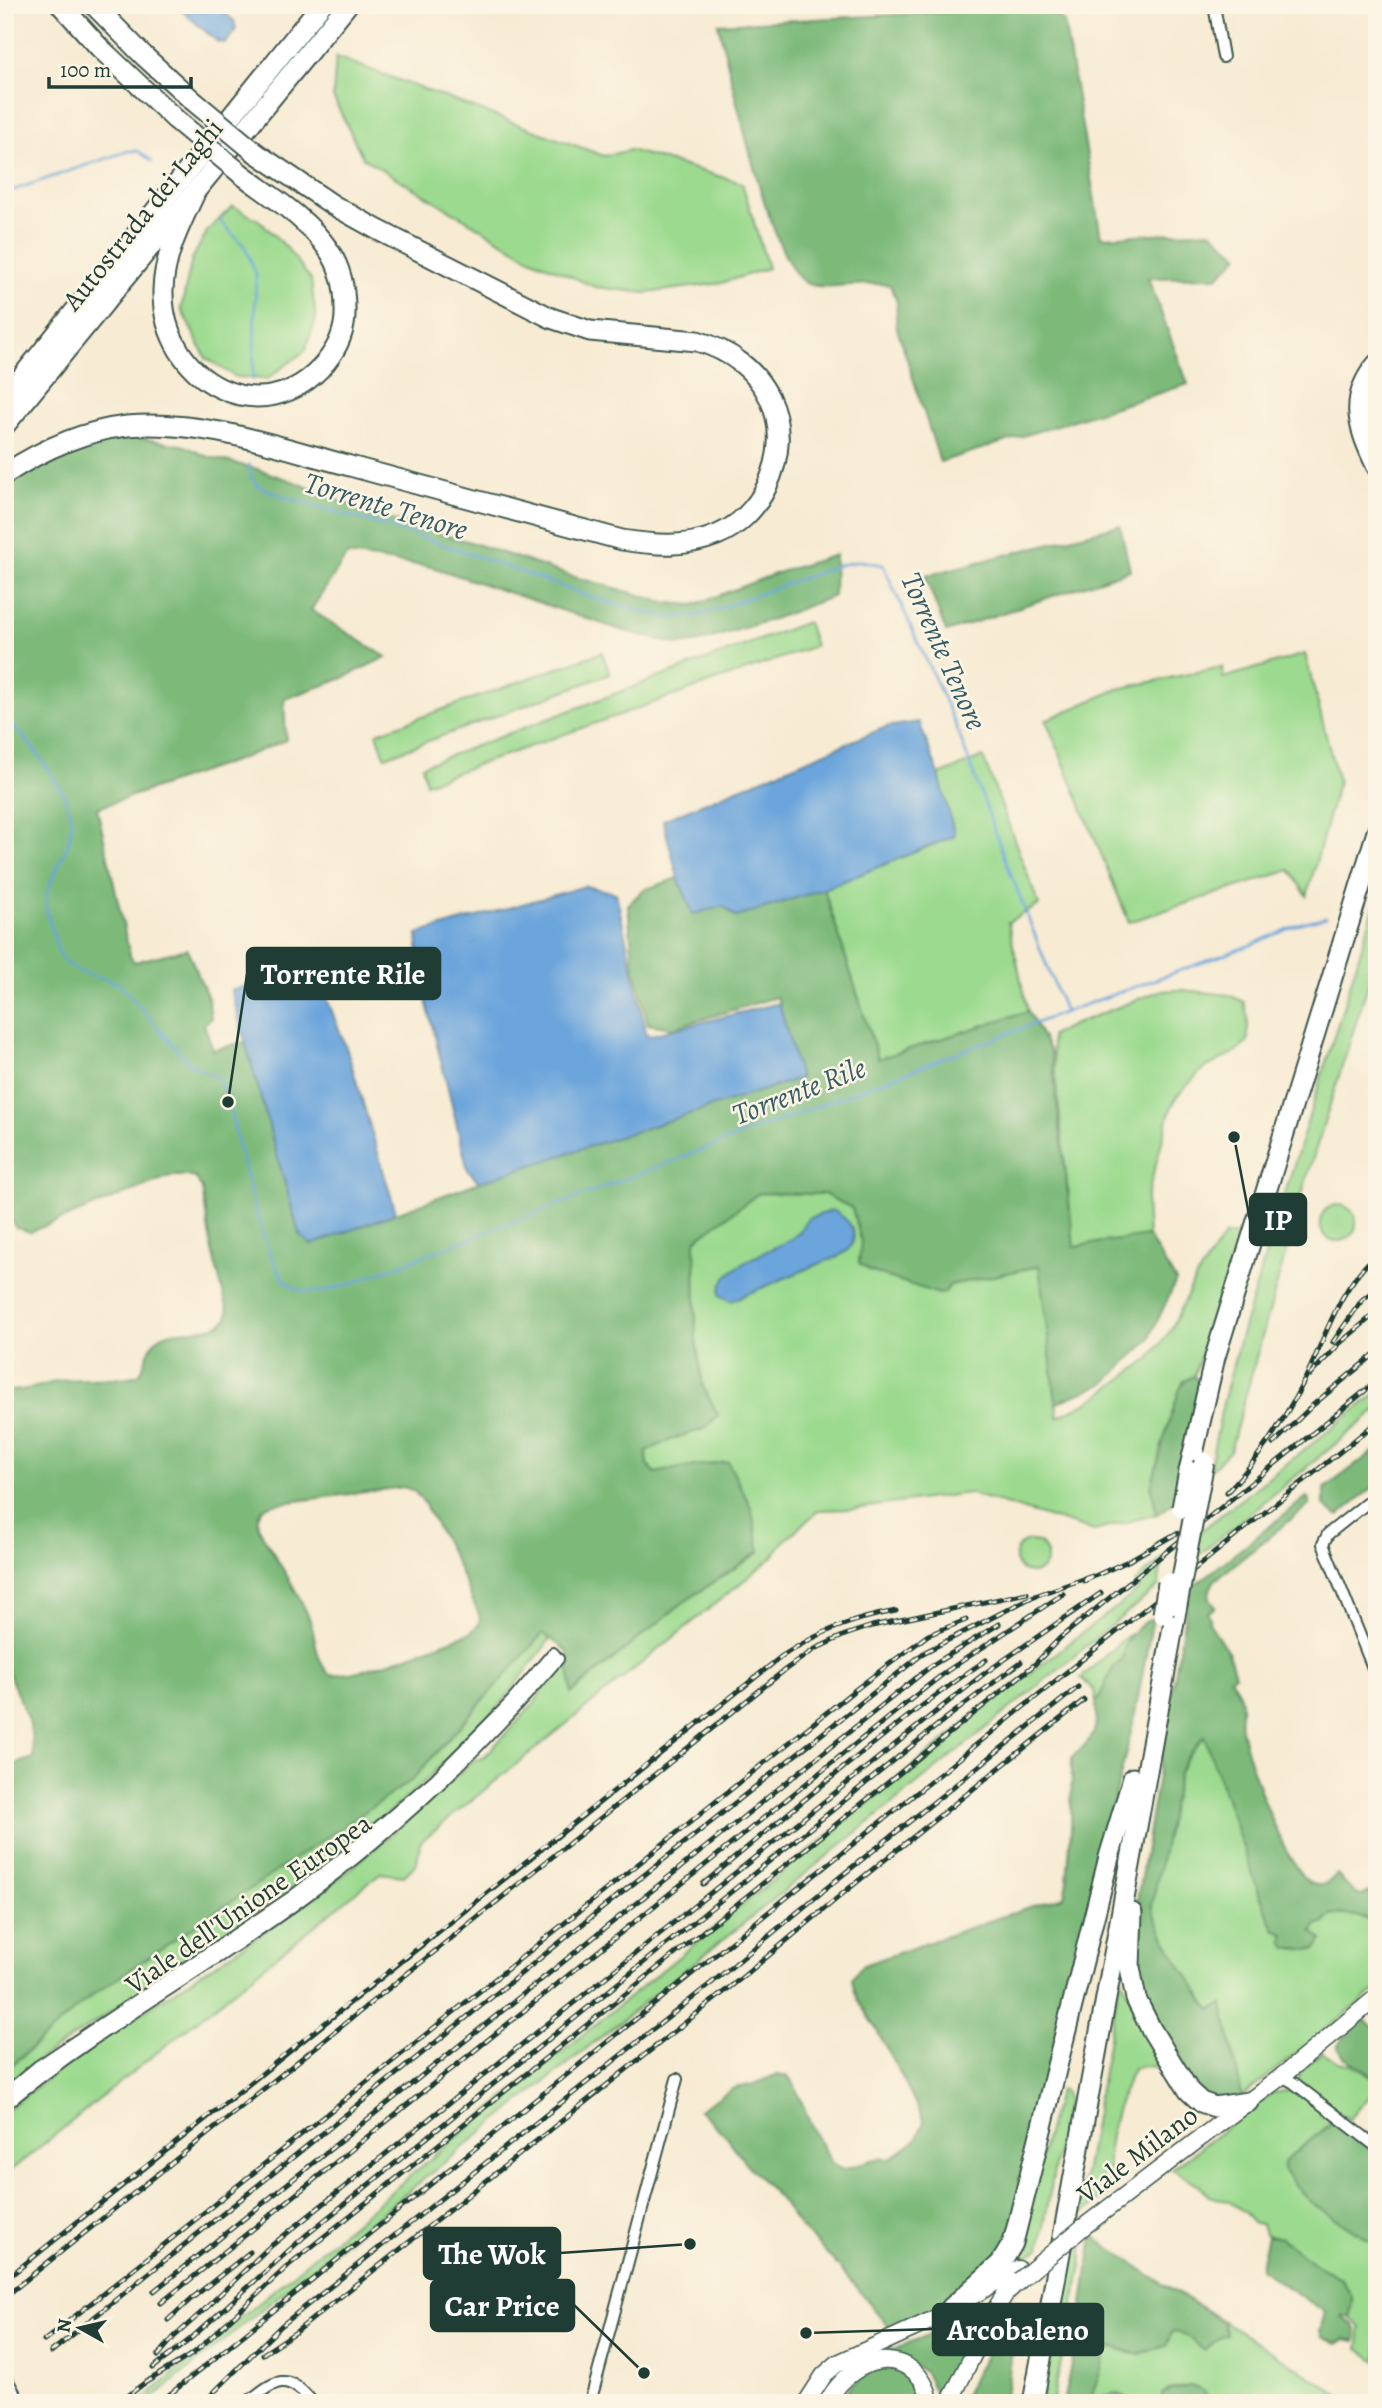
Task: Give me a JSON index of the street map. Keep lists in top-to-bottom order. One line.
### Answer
{"streets":{"highway":["Autostrada dei Laghi"],"main road":["Viale Milano"],"street":["Viale dell'Unione Europea"]},"water":["Torrente Tenore","Torrente Rile"],"places":["Torrente Rile","IP","The Wok","Arcobaleno","Car Price"],"scale_bar":"100 m","north":"left"}
